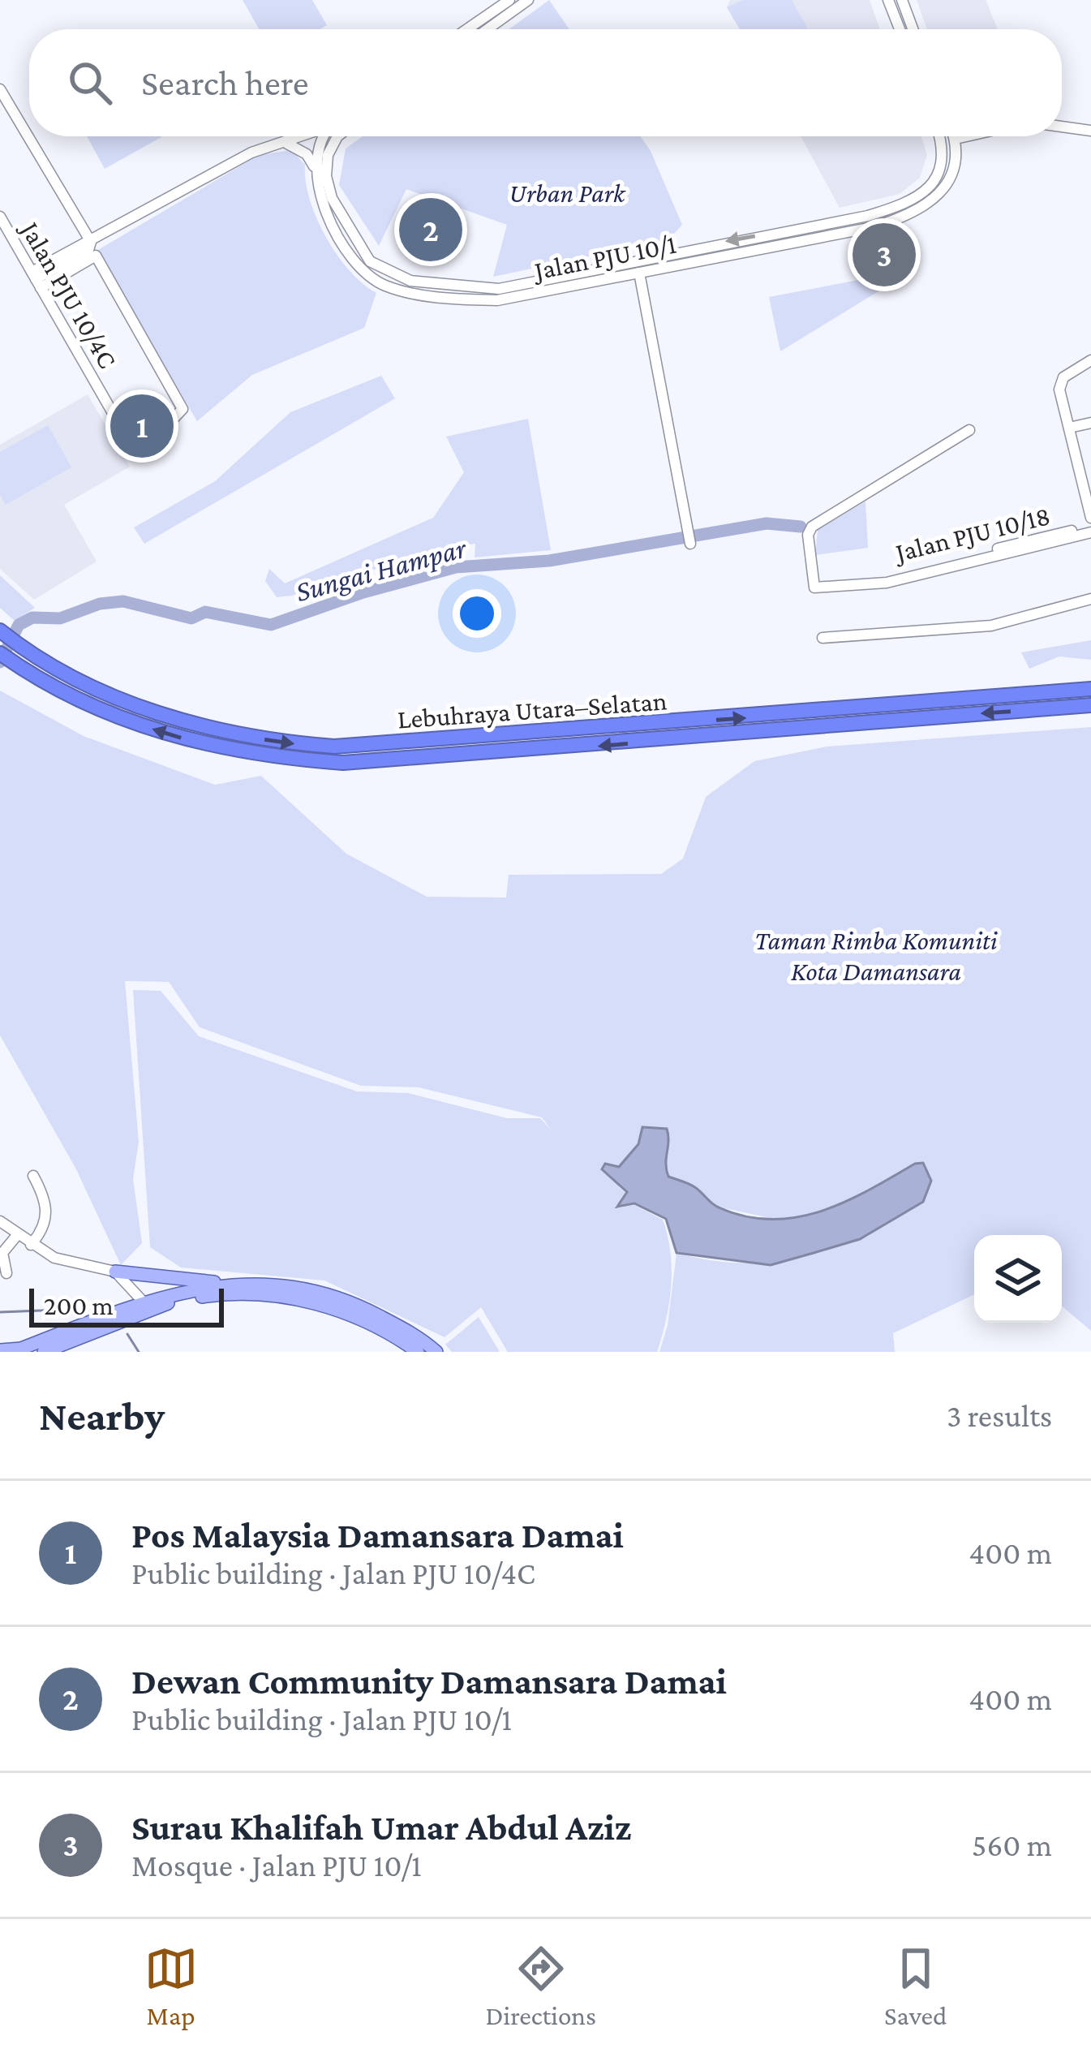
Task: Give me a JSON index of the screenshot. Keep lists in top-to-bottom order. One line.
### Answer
{"streets":{"highway":["Lebuhraya Utara–Selatan"],"street":["Jalan PJU 10/1","Jalan PJU 10/4C","Jalan PJU 10/18"]},"water":["Sungai Hampar"],"parks":["Urban Park","Taman Rimba Komuniti Kota Damansara"],"scale_bar":"200 m","page":{"search":"Search here","pins":["2","3","1"],"scale":"200 m","heading":["Nearby","3 results"],"list":[{"mark":"1","name":"Pos Malaysia Damansara Damai","note":"Public building · Jalan PJU 10/4C","value":"400 m"},{"mark":"2","name":"Dewan Community Damansara Damai","note":"Public building · Jalan PJU 10/1","value":"400 m"},{"mark":"3","name":"Surau Khalifah Umar Abdul Aziz","note":"Mosque · Jalan PJU 10/1","value":"560 m"}],"nav":["Map","Directions","Saved"]}}
